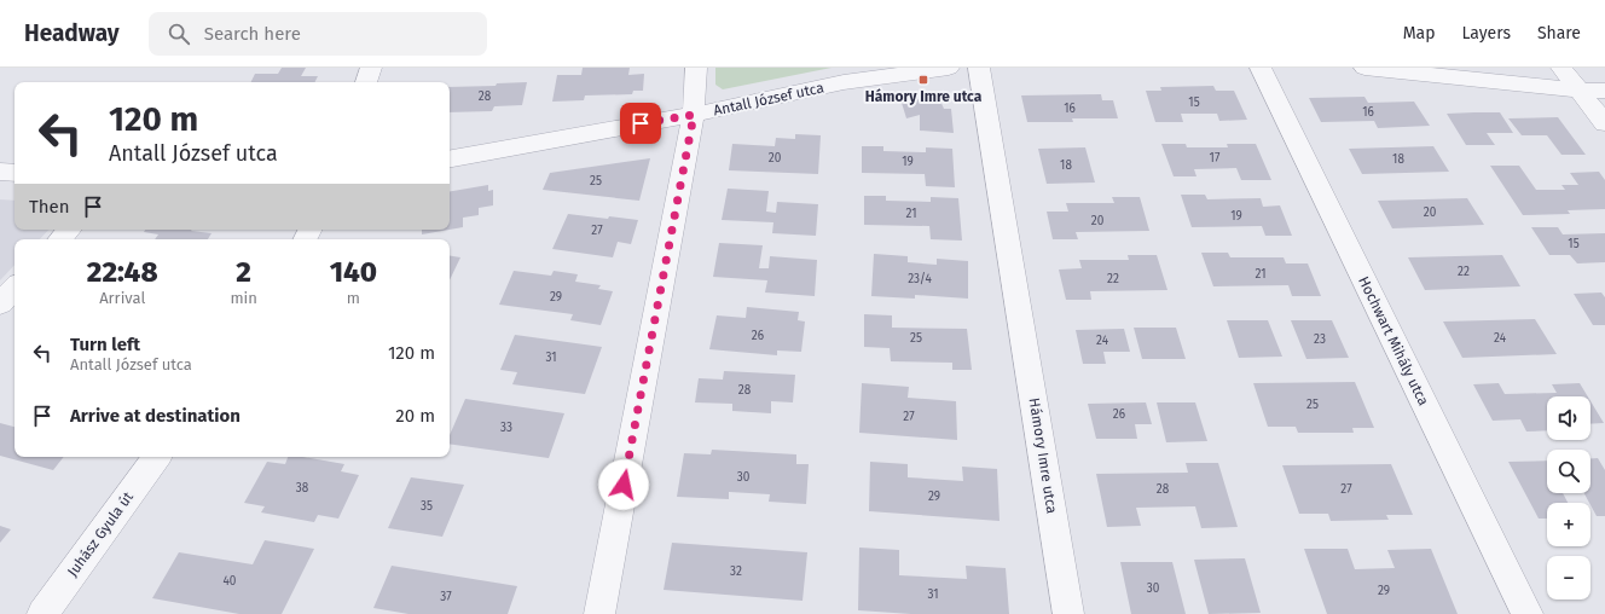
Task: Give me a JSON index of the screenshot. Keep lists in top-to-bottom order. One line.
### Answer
{"streets":{"street":["Antall József utca","Hochwart Mihály utca","Hámory Imre utca","Juhász Gyula út"]},"places":{"transit":["Hámory Imre utca"]},"house_numbers":["28","15","16","16","20","17","18","19","18","25","20","21","19","20","27","15","22","21","23/4","22","29","26","25","24","23","24","31","28","25","26","27","33","30","38","28","27","29","35","32","40","30","29","31","37"],"page":{"header":"Headway","search":"Search here","nav":["Map","Layers","Share"],"turn":["120 m","Antall József utca"],"then":"Then","eta":["22:48","Arrival","2","min","140","m"],"list":[{"name":"Turn left","note":"Antall József utca","value":"120 m"},{"name":"Arrive at destination","value":"20 m"}],"map_buttons":["+","−"]}}
